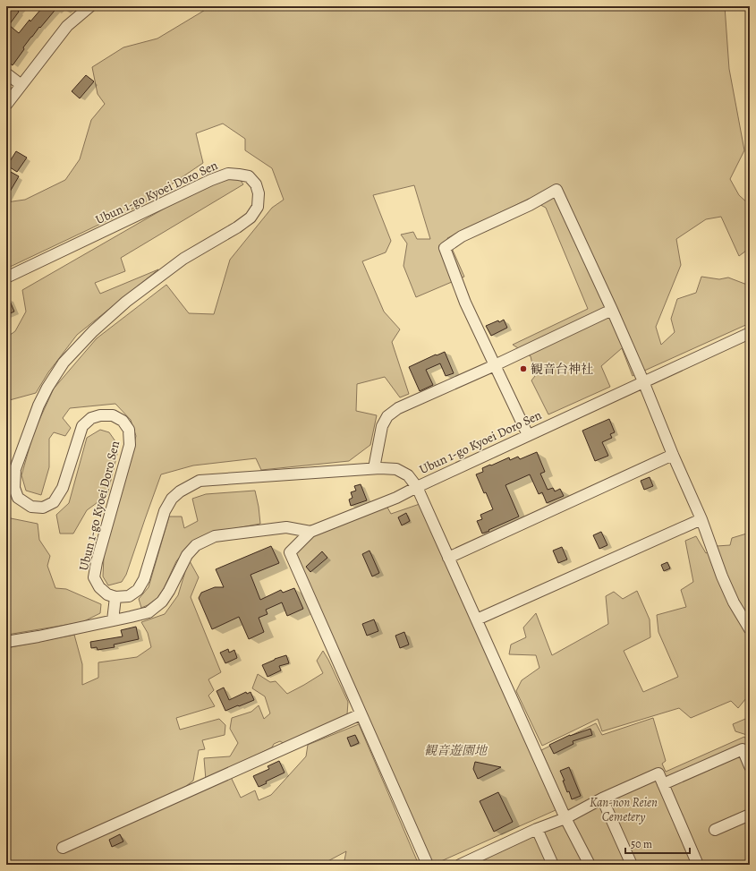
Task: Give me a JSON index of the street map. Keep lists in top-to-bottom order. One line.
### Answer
{"streets":{"street":["Ubun 1-go Kyoei Doro Sen"]},"parks":["観音遊園地","Kan-non Reien Cemetery"],"places":["観音台神社"],"scale_bar":"50 m"}
